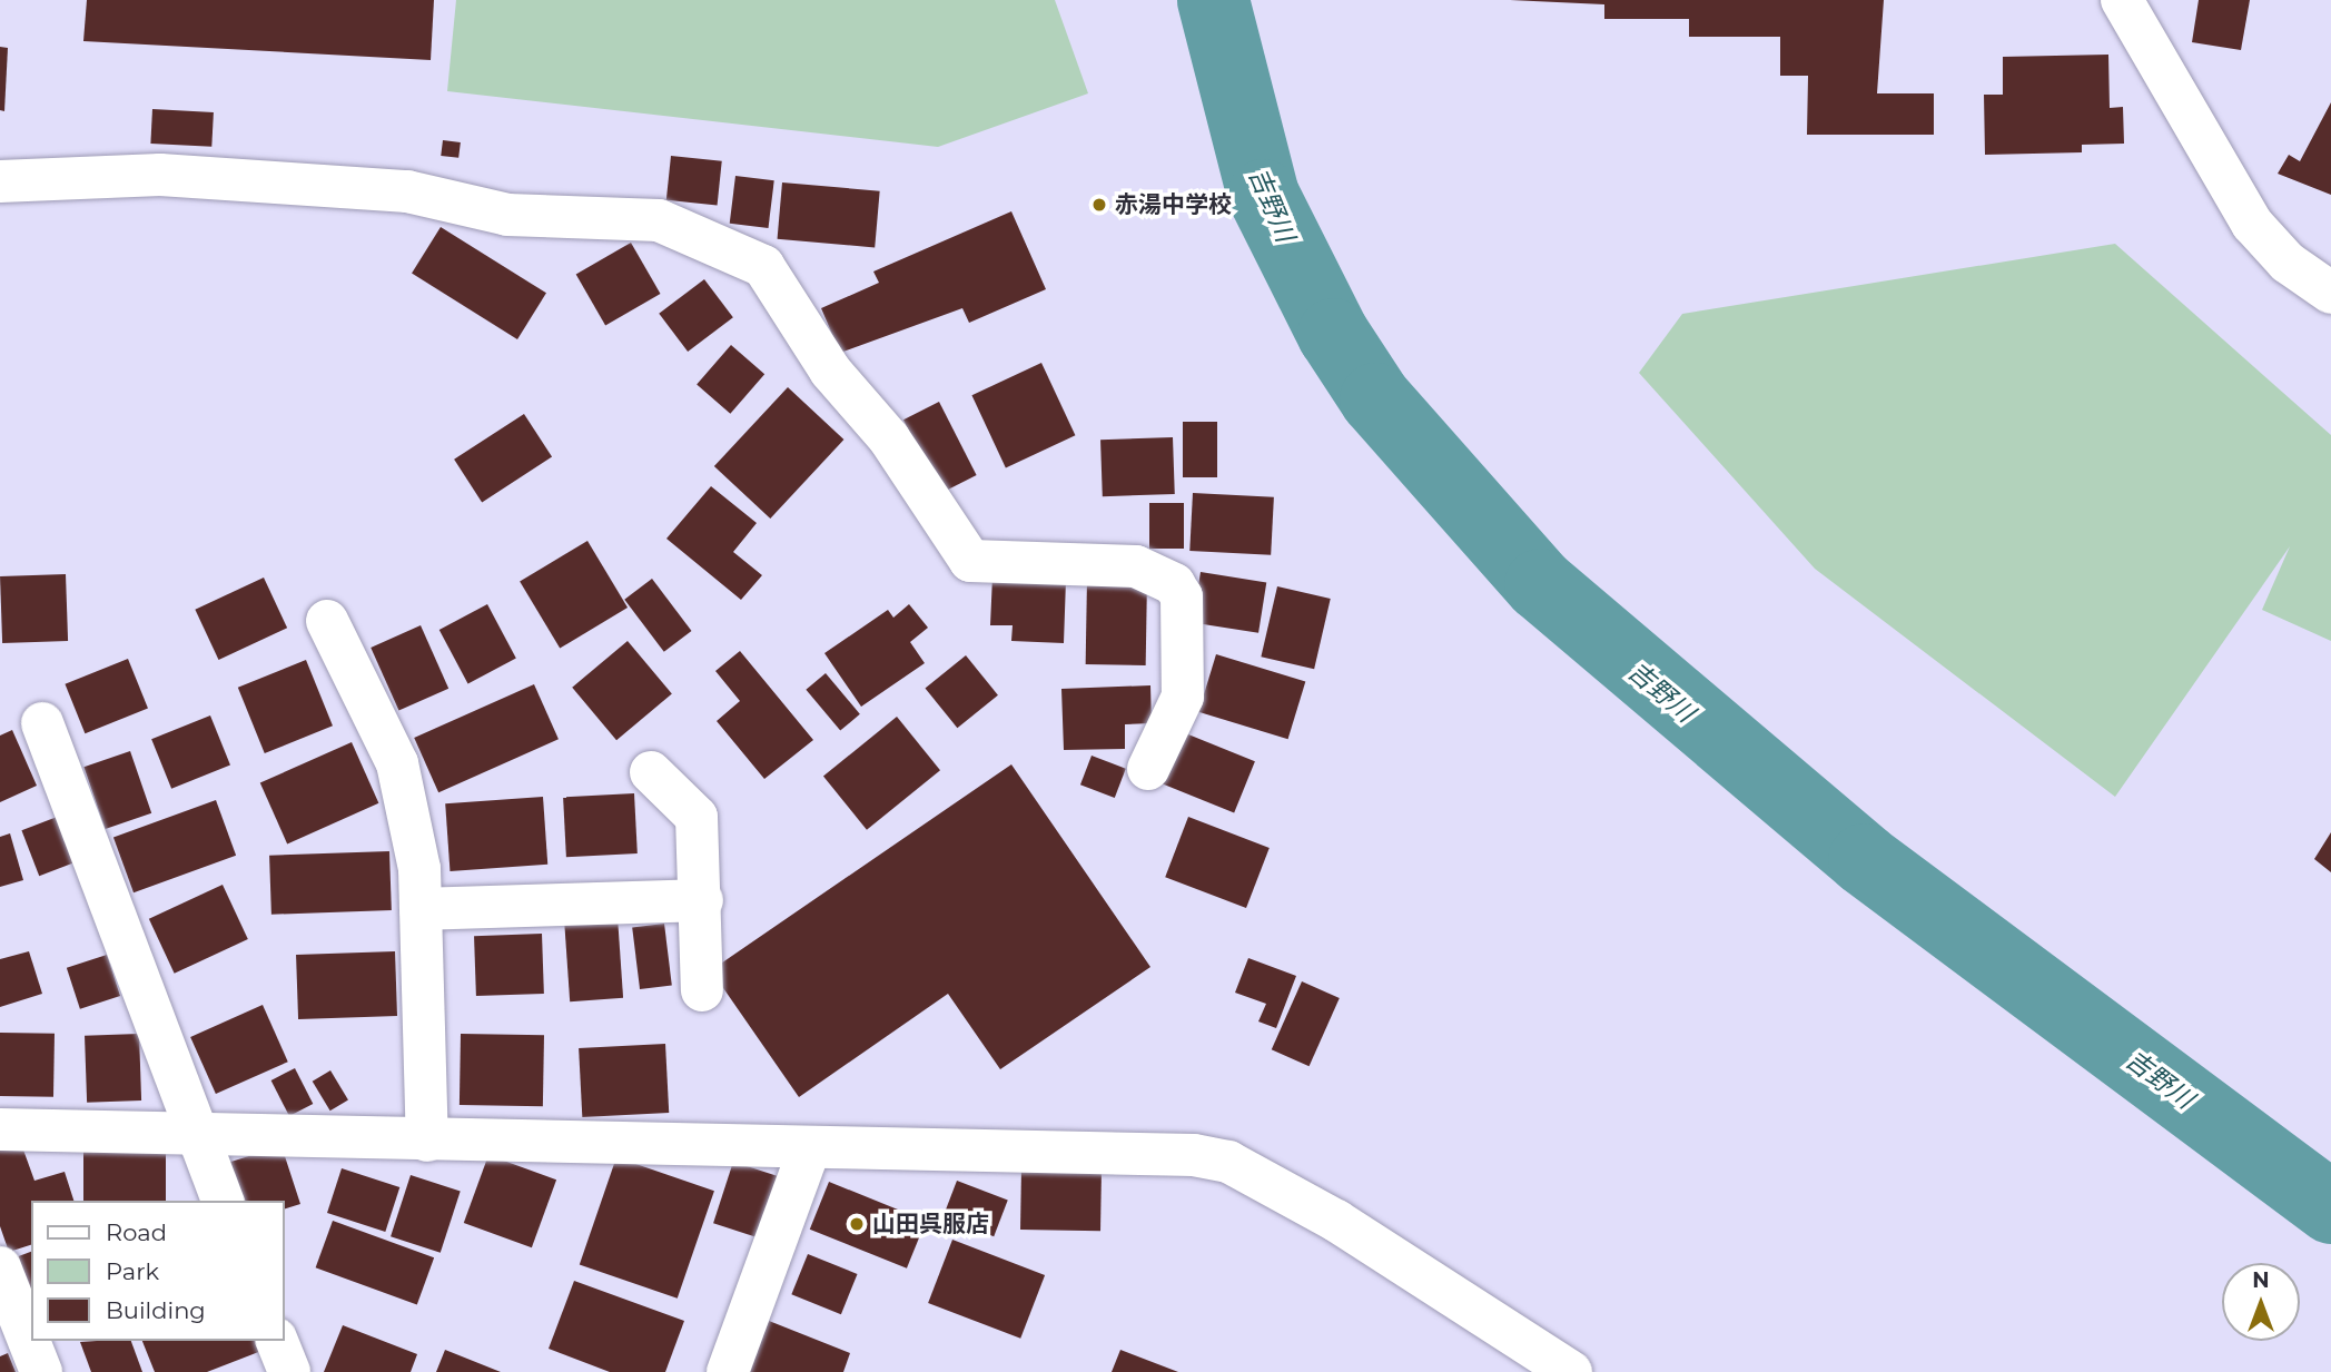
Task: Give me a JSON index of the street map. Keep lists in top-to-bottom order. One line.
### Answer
{"water":["吉野川"],"places":["赤湯中学校","山田呉服店"],"legend":["Road","Park","Building"],"north":"top"}
